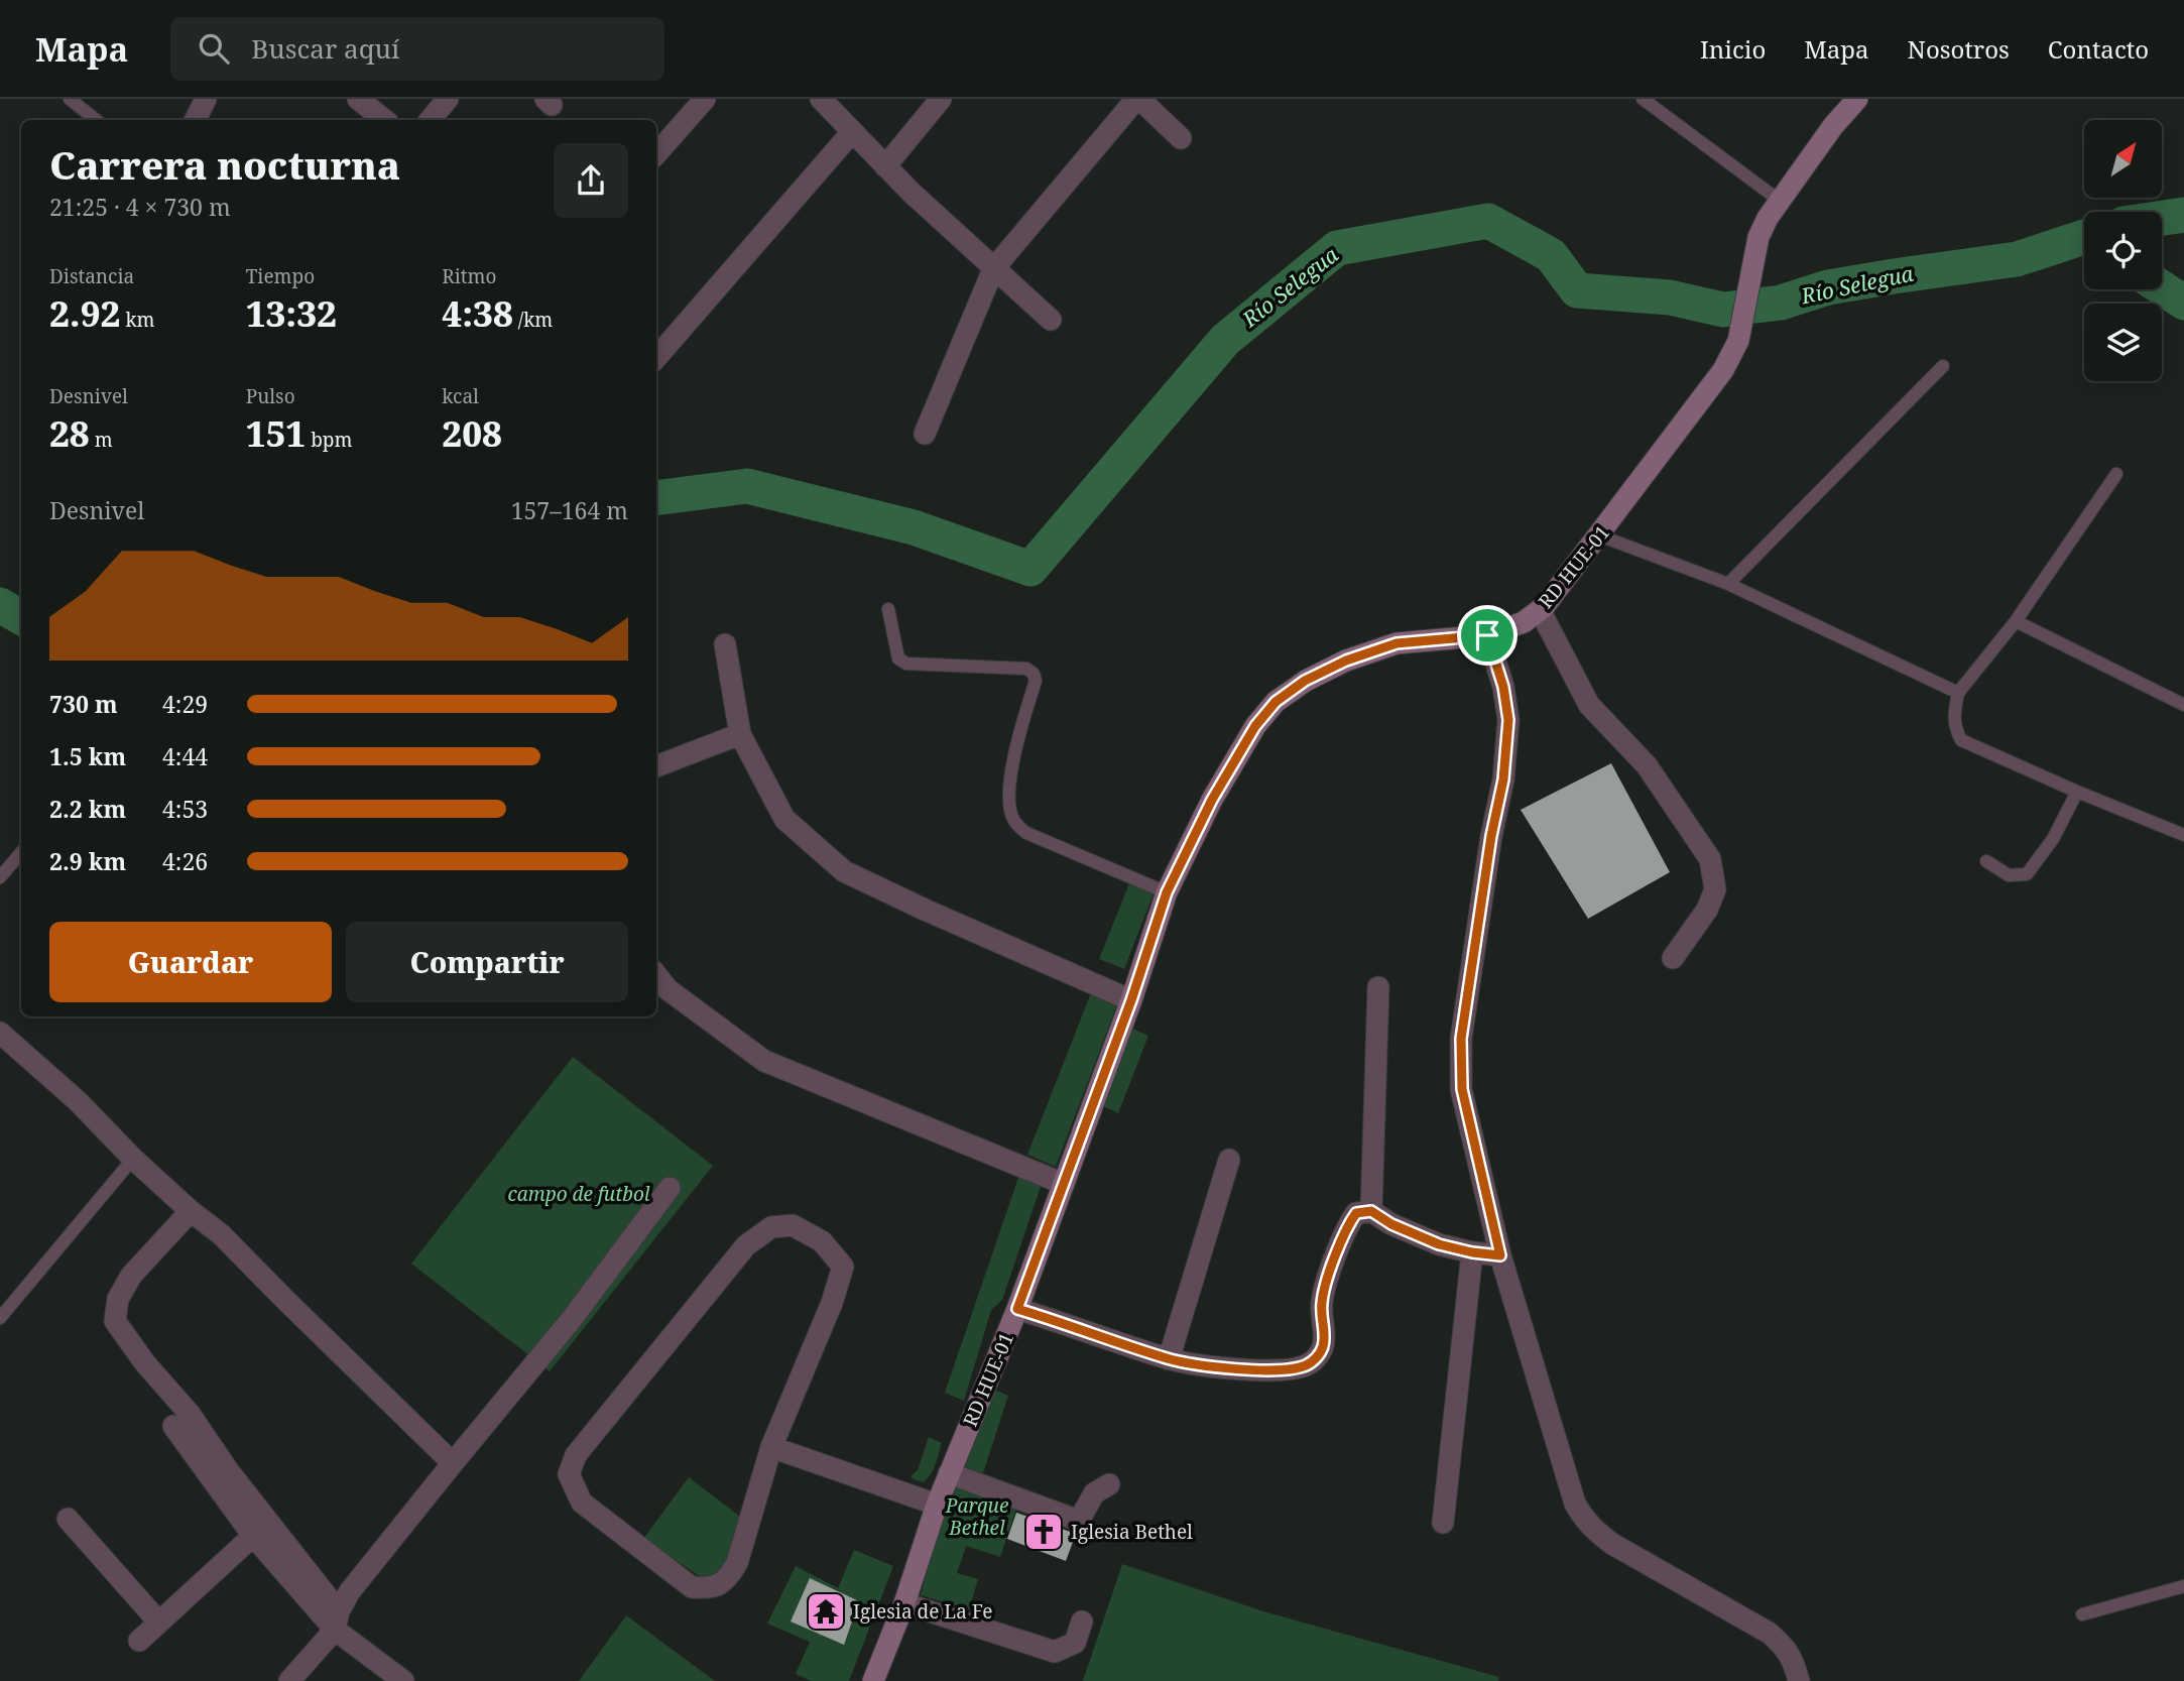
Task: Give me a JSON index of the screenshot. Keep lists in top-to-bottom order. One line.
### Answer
{"streets":{"street":["RD HUE-01"]},"water":["Río Selegua"],"parks":["campo de futbol","Parque Bethel"],"places":{"church":["Iglesia Bethel"],"temple":["Iglesia de La Fe"]},"north":"top right","page":{"header":"Mapa","search":"Buscar aquí","nav":["Inicio","Mapa","Nosotros","Contacto"],"heading":["Carrera nocturna","21:25 · 4 × 730 m"],"stats":[["Distancia","2.92 km"],["Tiempo","13:32"],["Ritmo","4:38 /km"],["Desnivel","28 m"],["Pulso","151 bpm"],["kcal","208"]],"chart":["Desnivel","157–164 m"],"list":[{"name":"730 m","note":"4:29"},{"name":"1.5 km","note":"4:44"},{"name":"2.2 km","note":"4:53"},{"name":"2.9 km","note":"4:26"}],"buttons":["Guardar","Compartir"]}}
